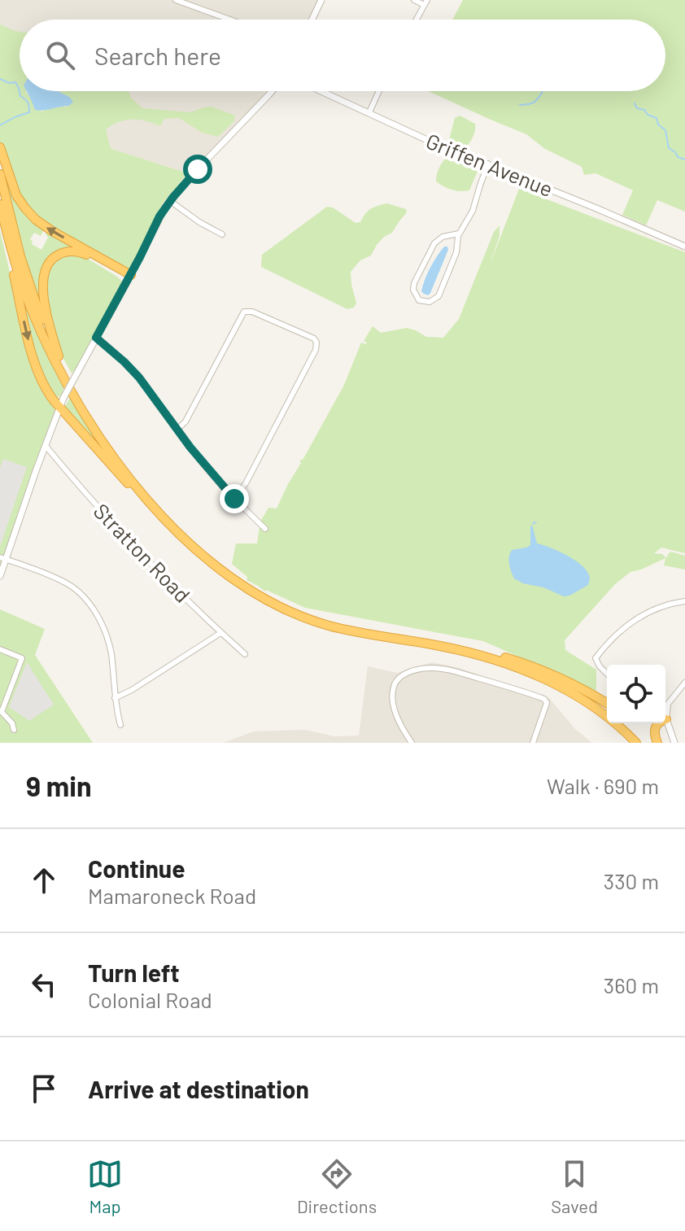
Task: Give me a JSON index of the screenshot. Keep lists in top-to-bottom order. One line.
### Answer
{"streets":{"street":["Griffen Avenue","Stratton Road"]},"page":{"search":"Search here","heading":["9 min","Walk · 690 m"],"list":[["Continue","Mamaroneck Road","330 m"],["Turn left","Colonial Road","360 m"],"Arrive at destination"],"nav":["Map","Directions","Saved"]}}
